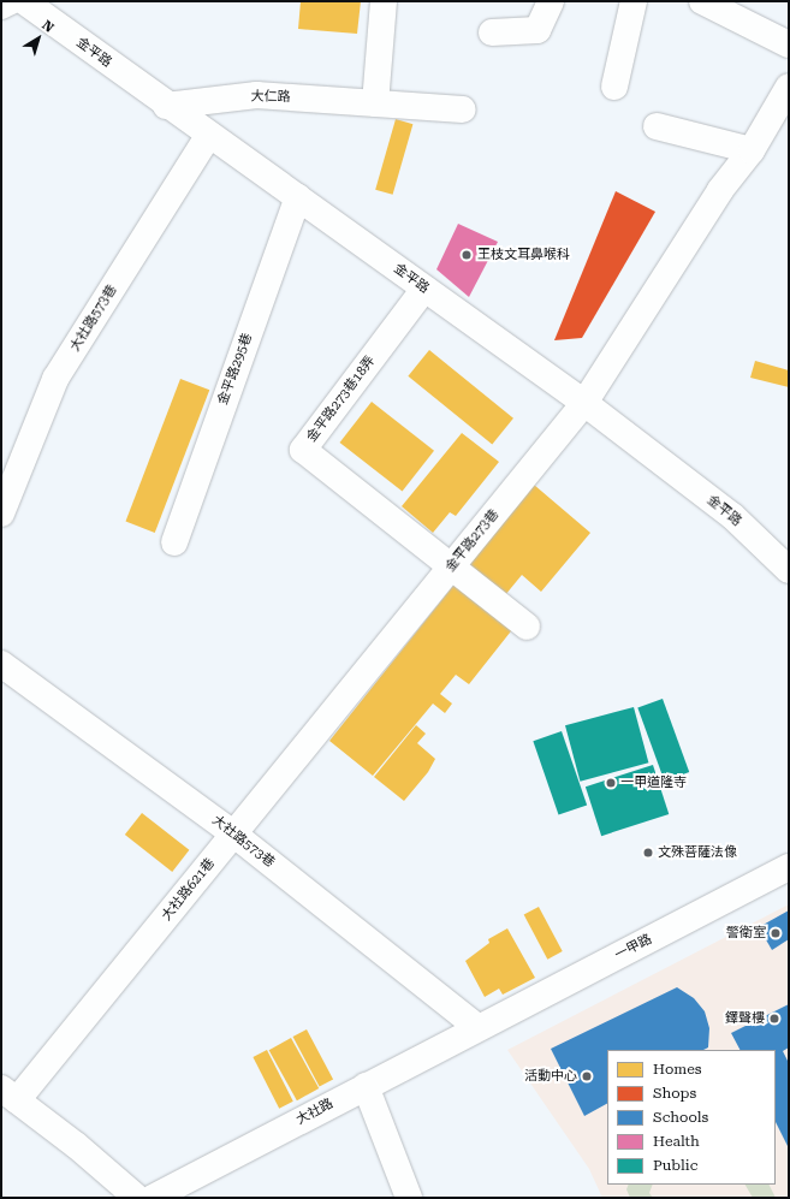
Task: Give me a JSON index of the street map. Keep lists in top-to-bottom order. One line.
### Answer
{"streets":{"street":["金平路","大仁路","大社路573巷","金平路295巷","金平路273巷18弄","金平路273巷","大社路621巷","一甲路","大社路"]},"crossings":[["金平路","大仁路"],["金平路","大社路573巷"],["金平路","金平路295巷"],["金平路","金平路273巷18弄"],["金平路","金平路273巷"],["大社路573巷","大社路621巷"],["大社路573巷","一甲路"],["大社路573巷","大社路"],["金平路273巷18弄","金平路273巷"],["金平路273巷","大社路621巷"],["一甲路","大社路"]],"places":["王枝文耳鼻喉科","一甲道隆寺","文殊菩薩法像","警衛室","鐸聲樓","活動中心"],"legend":["Homes","Shops","Schools","Health","Public"],"north":"top right"}
